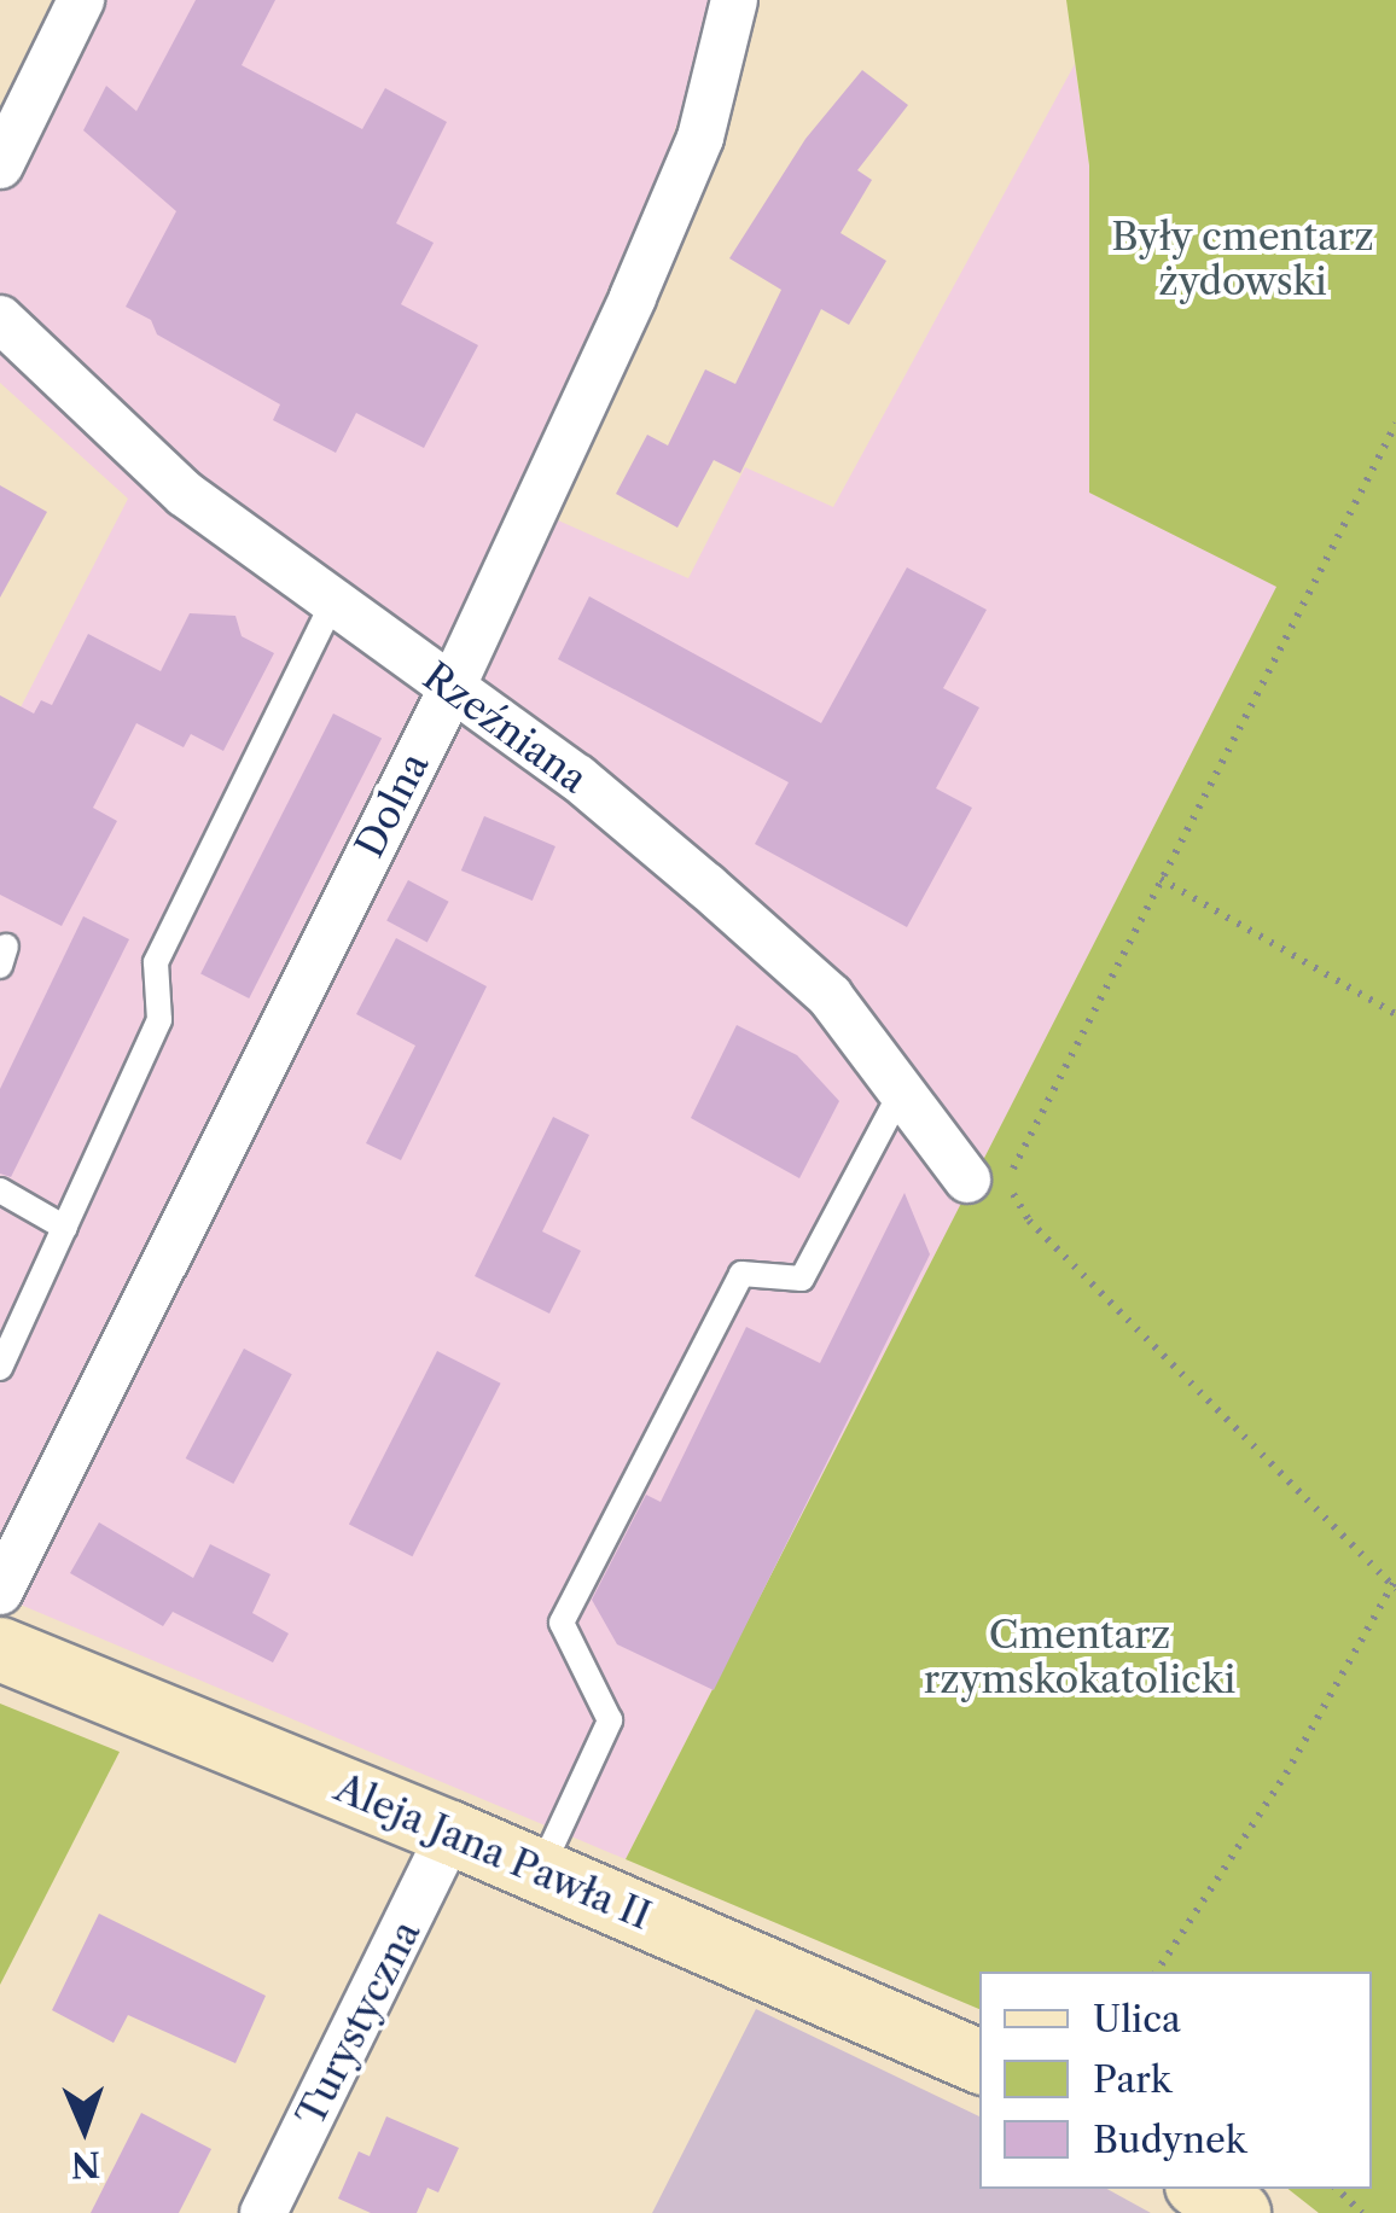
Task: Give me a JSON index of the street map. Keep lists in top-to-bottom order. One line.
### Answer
{"streets":{"street":["Rzeźniana","Dolna","Aleja Jana Pawła II","Turystyczna"]},"crossings":[["Rzeźniana","Dolna"],["Aleja Jana Pawła II","Turystyczna"]],"parks":["Były cmentarz żydowski","Cmentarz rzymskokatolicki"],"legend":["Ulica","Park","Budynek"],"north":"bottom"}
